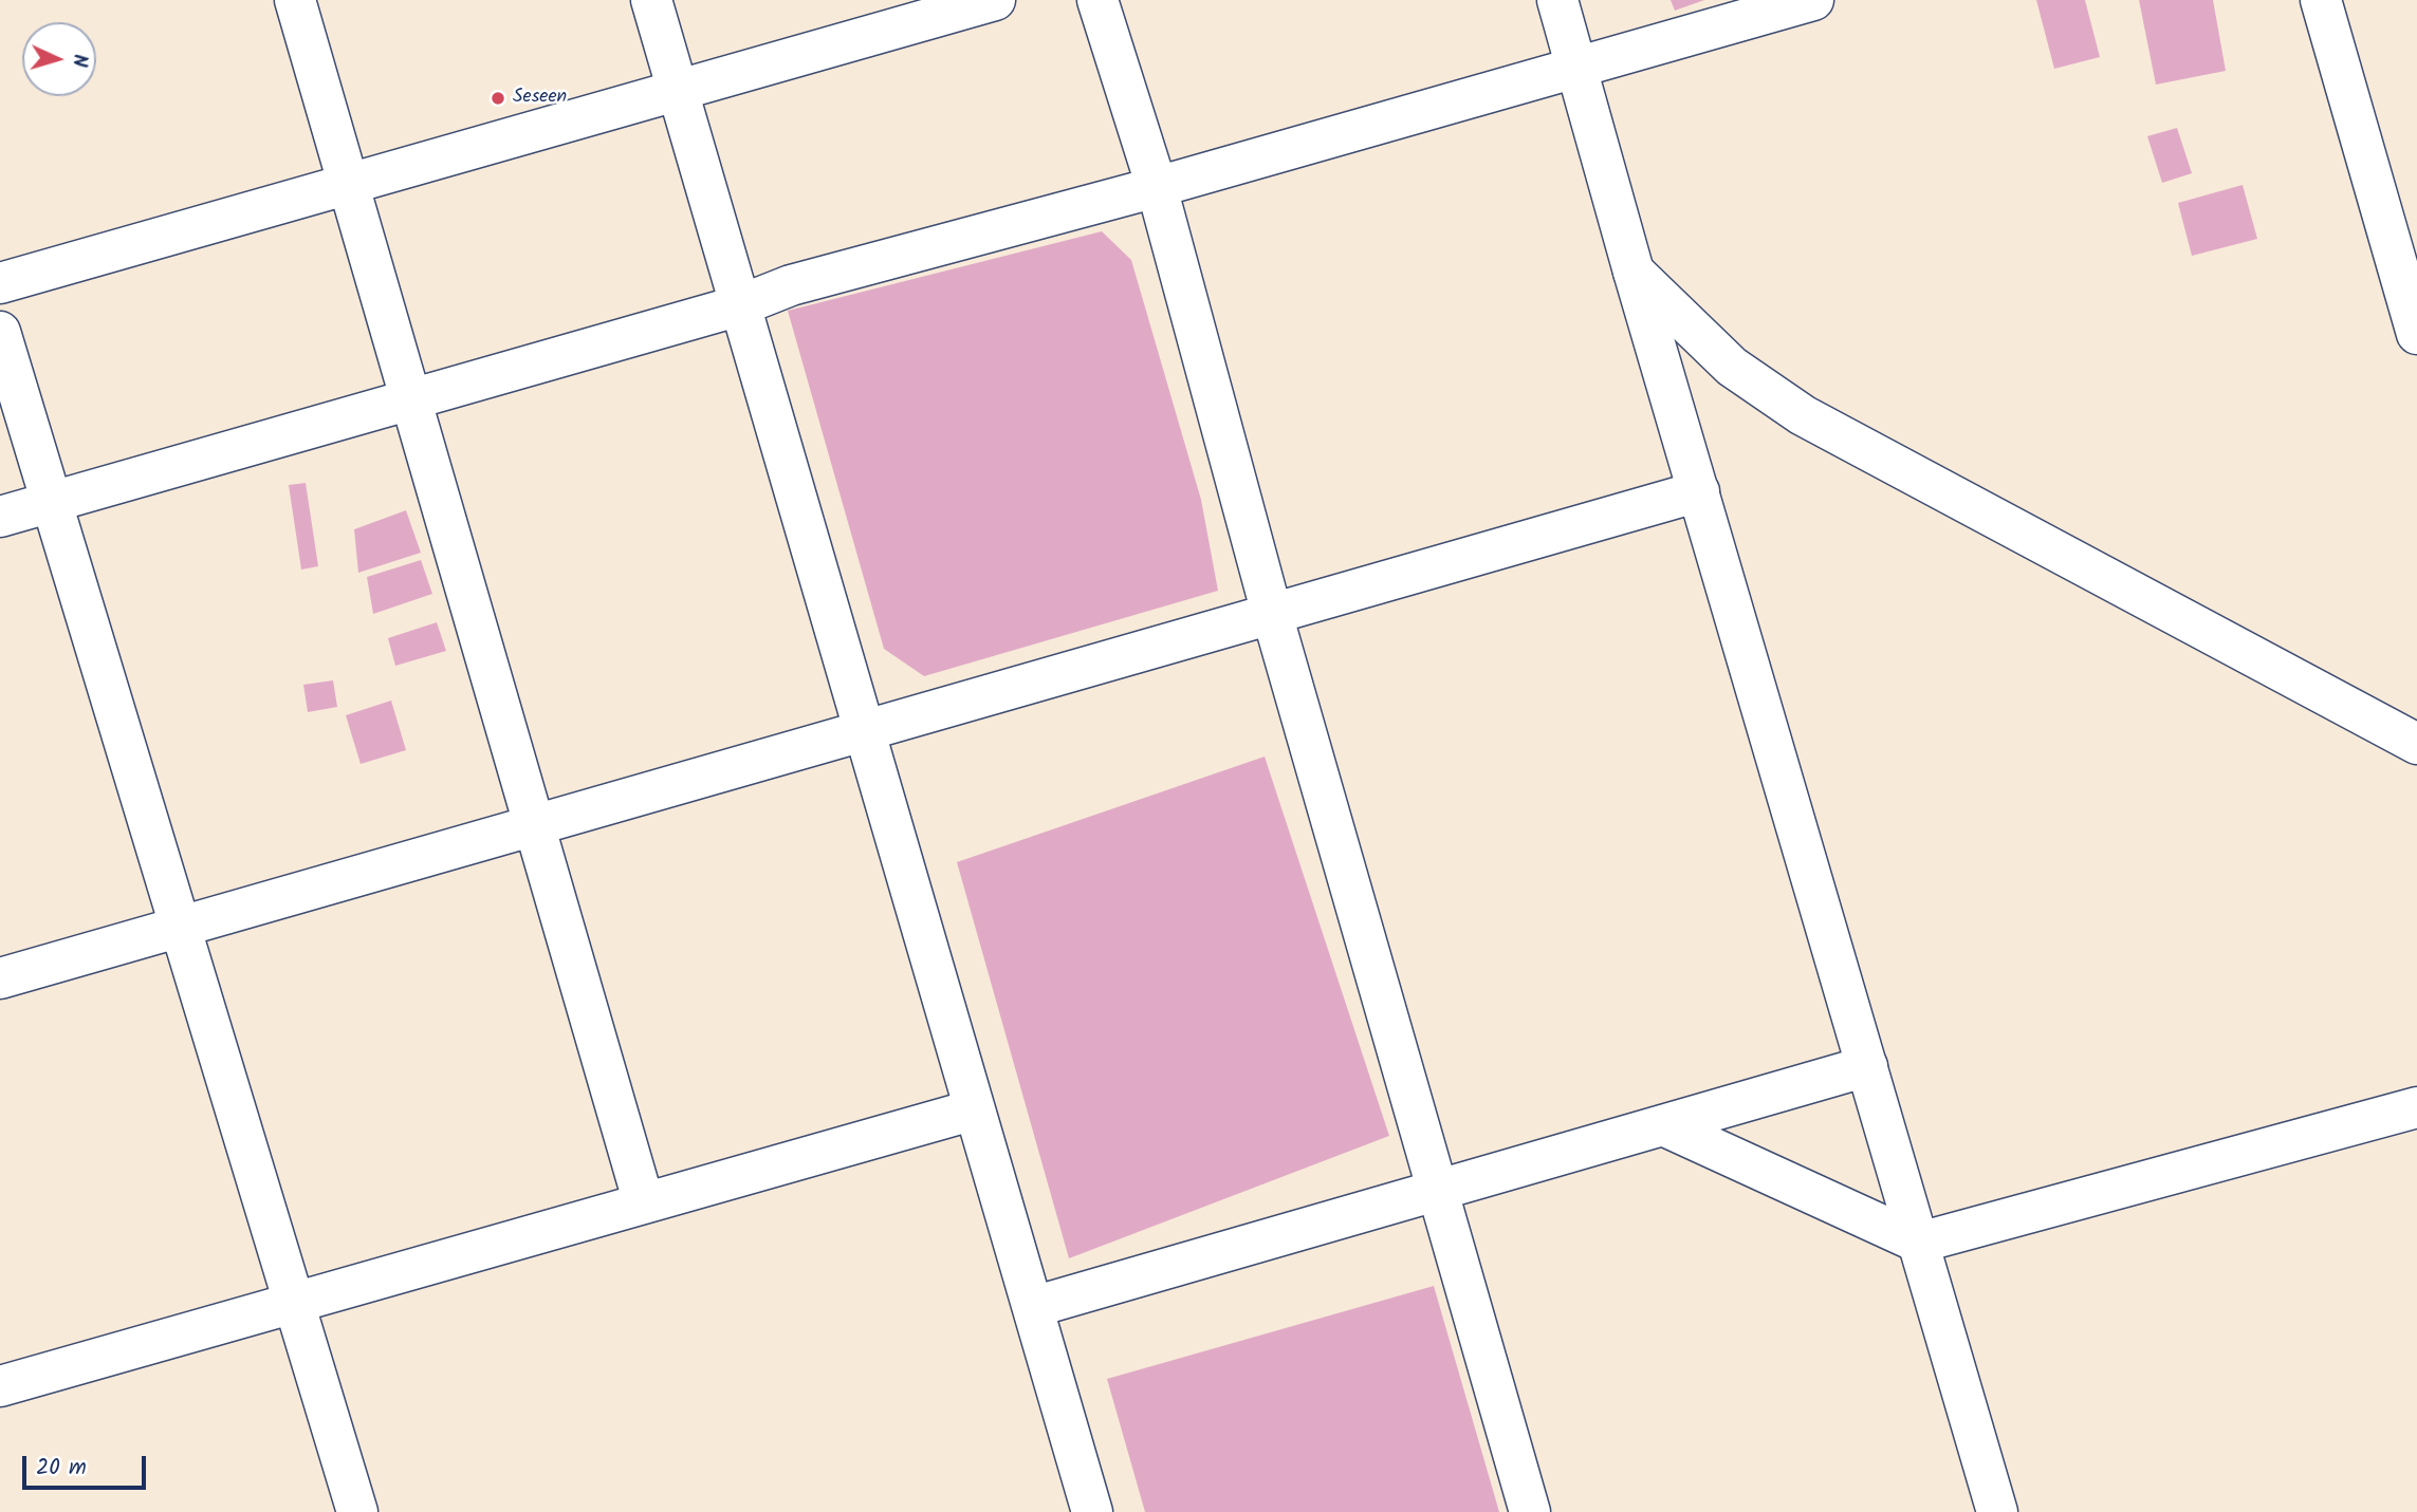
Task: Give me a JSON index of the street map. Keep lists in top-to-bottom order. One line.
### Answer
{"places":["Seseen"],"scale_bar":"20 m","north":"right"}
